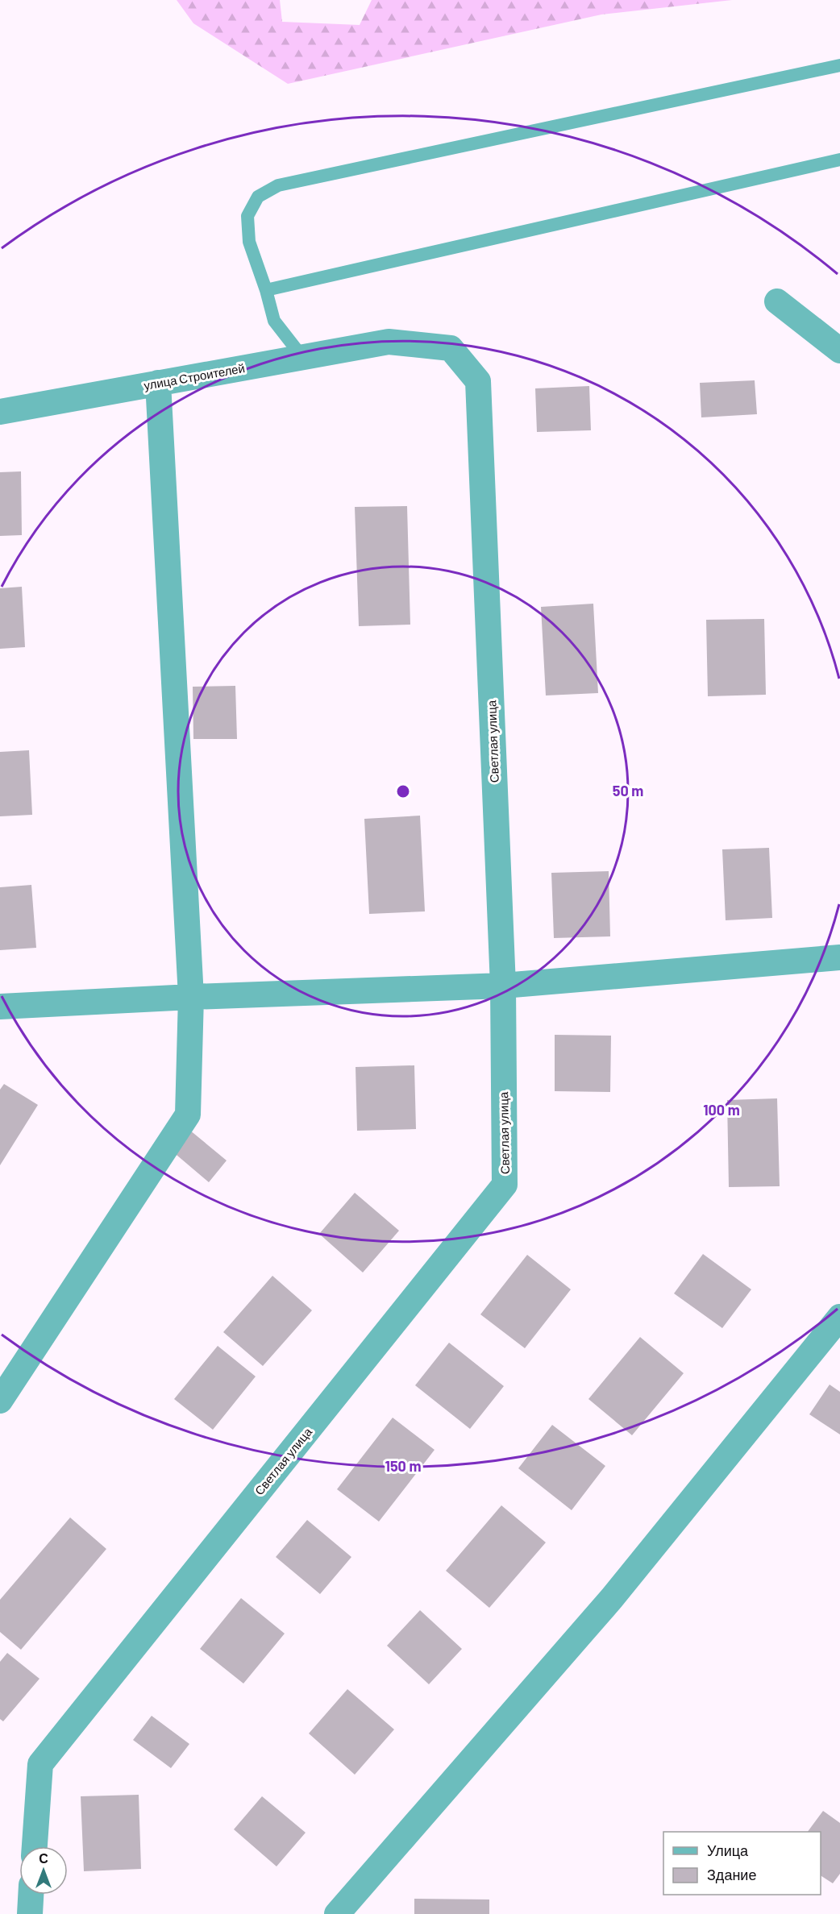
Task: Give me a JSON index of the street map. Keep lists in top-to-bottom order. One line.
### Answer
{"streets":{"street":["улица Строителей","Светлая улица"]},"crossings":[["улица Строителей","Светлая улица"]],"legend":["Улица","Здание"],"north":"top","rings":["50 m","100 m","150 m"]}
